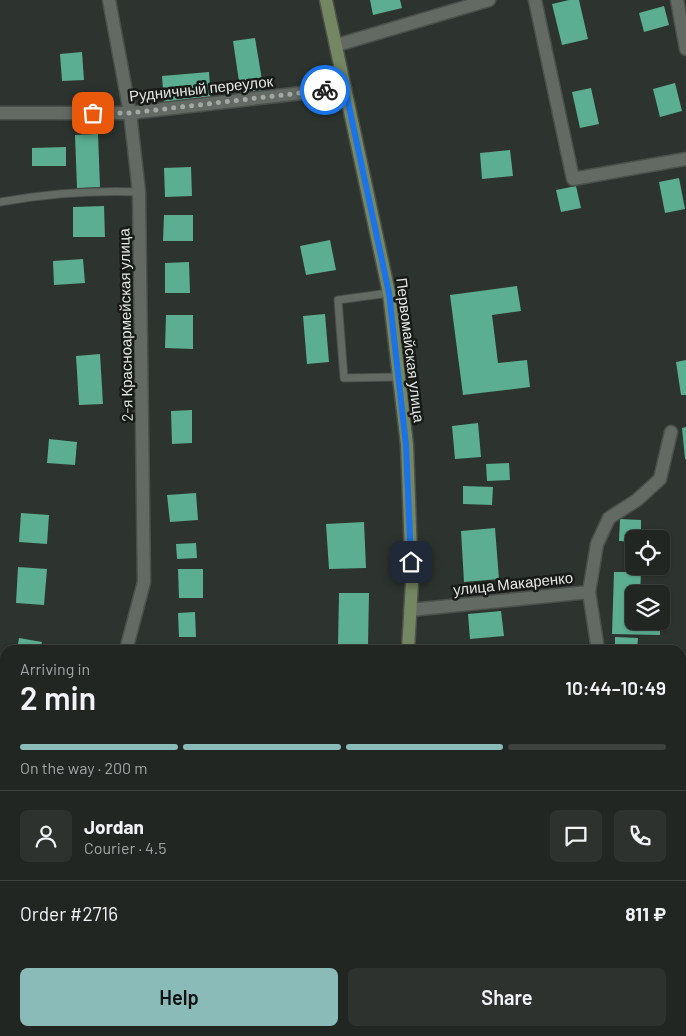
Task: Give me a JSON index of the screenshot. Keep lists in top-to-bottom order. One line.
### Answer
{"streets":{"main road":["Первомайская улица"],"street":["Рудничный переулок","2-я Красноармейская улица","улица Макаренко"]},"crossings":[["Рудничный переулок","2-я Красноармейская улица"],["Рудничный переулок","Первомайская улица"],["Первомайская улица","улица Макаренко"]],"page":{"heading":["2 min","Arriving in","10:44–10:49"],"panel":["Jordan","Courier · 4.5","Order #2716","811 ₽"],"bar":"On the way · 200 m","buttons":["Help","Share"]}}
